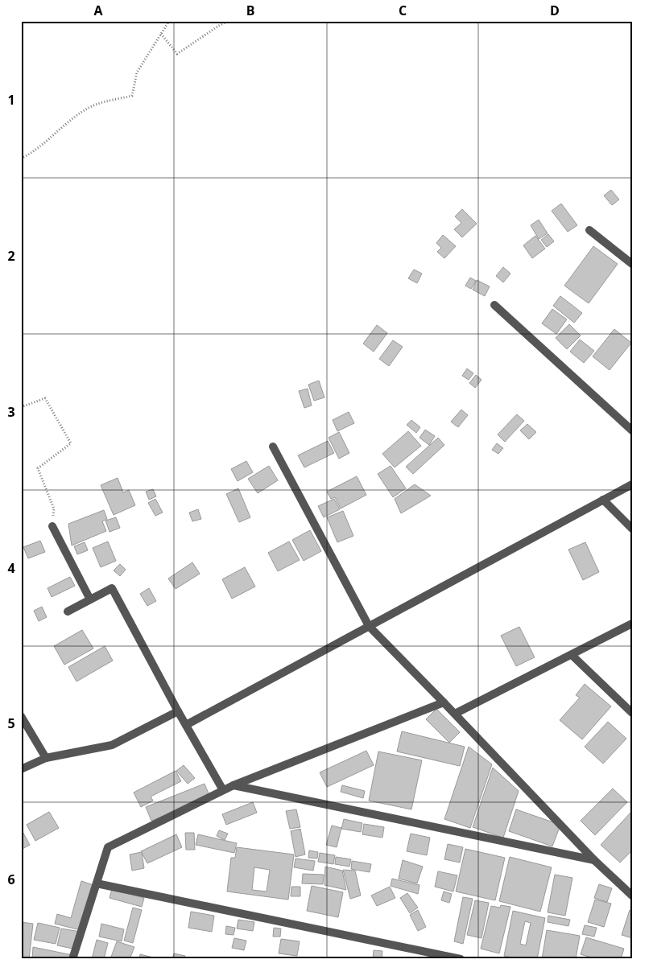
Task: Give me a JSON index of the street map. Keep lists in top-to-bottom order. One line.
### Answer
{"grid":{"columns":["A","B","C","D"],"rows":["1","2","3","4","5","6"]}}
